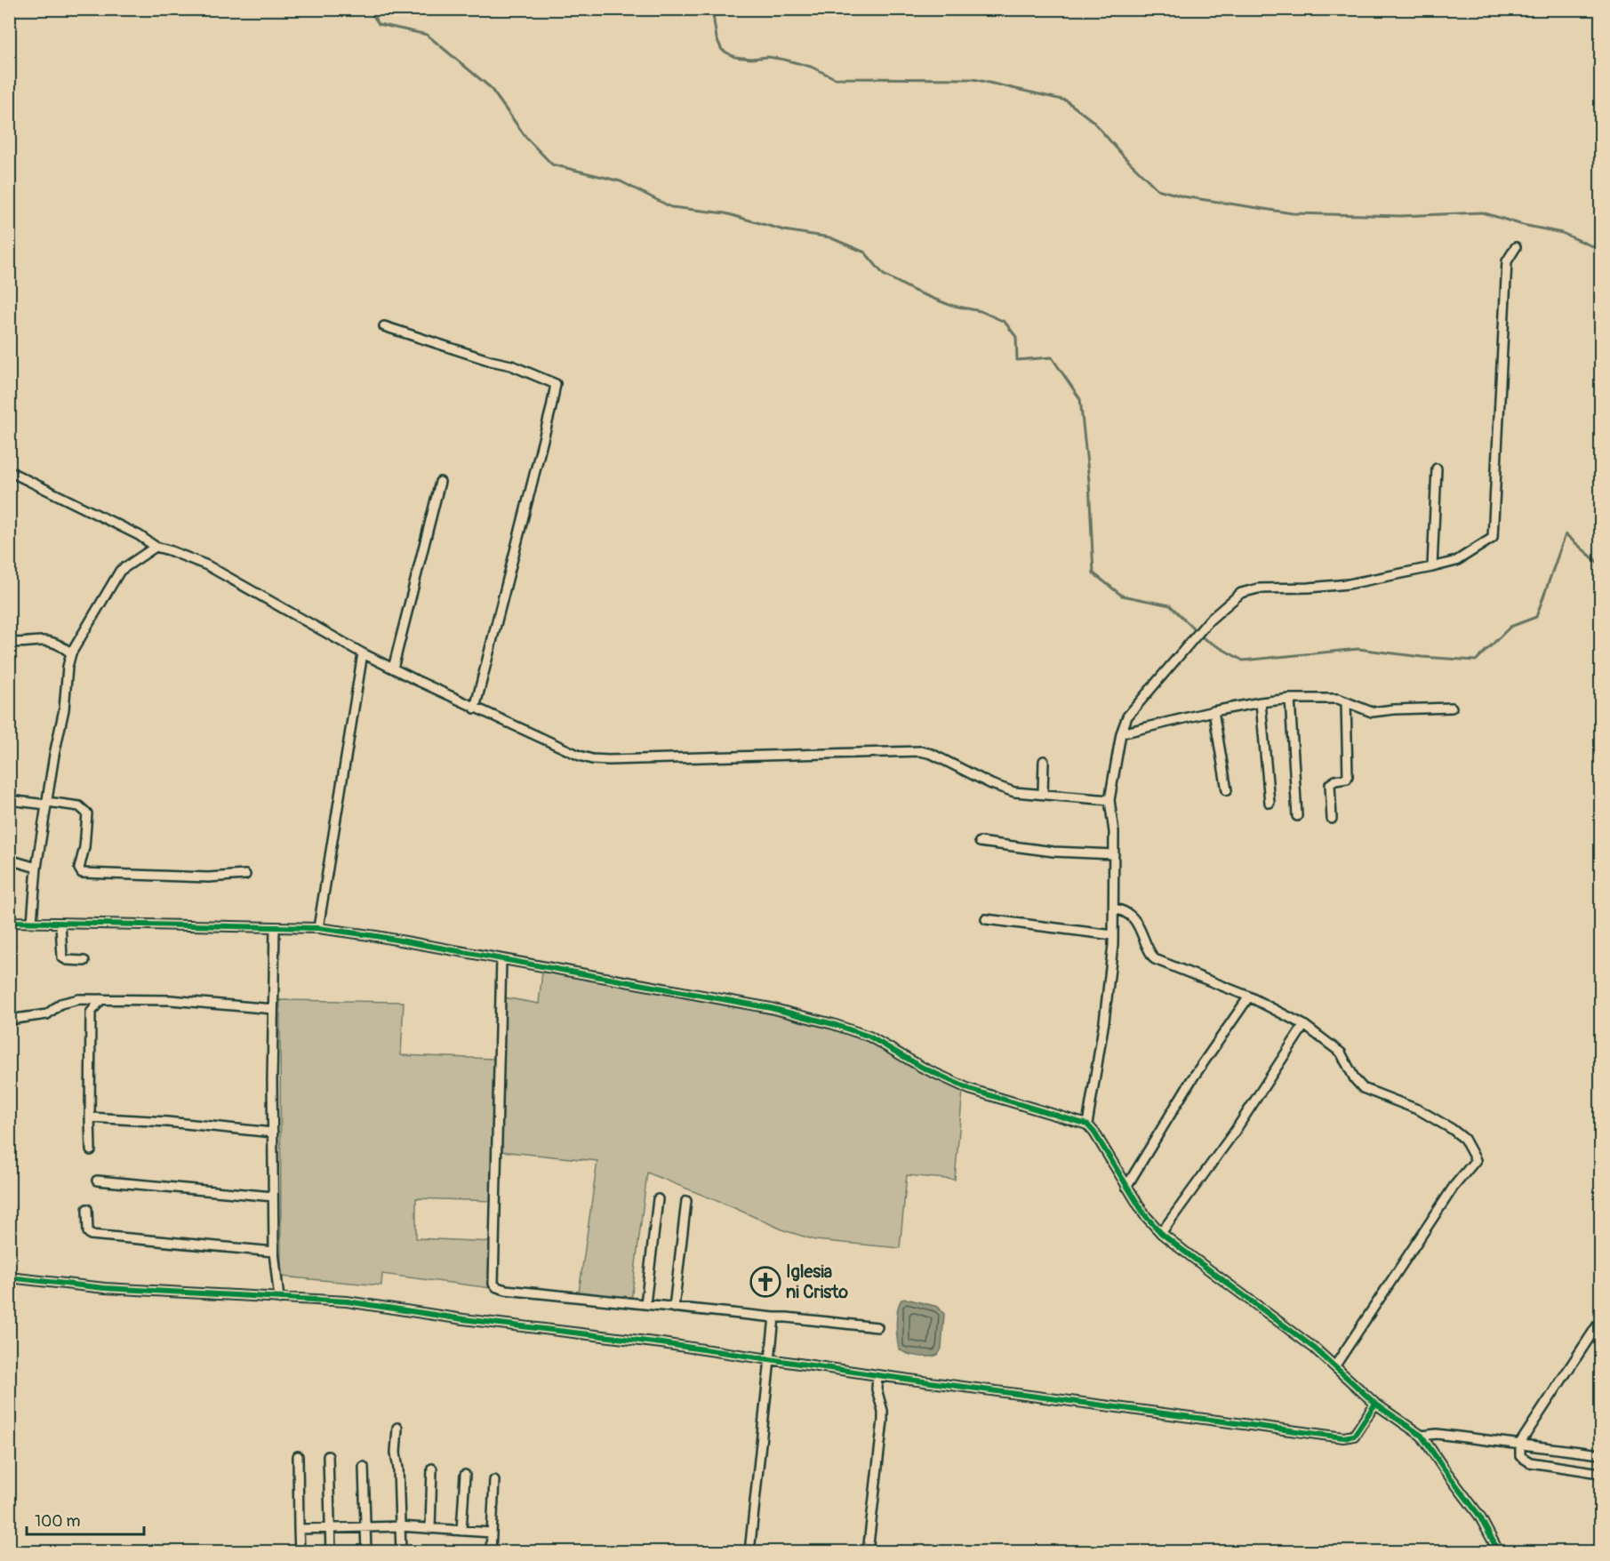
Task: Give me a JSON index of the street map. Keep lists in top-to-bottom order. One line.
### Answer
{"places":{"church":["Iglesia ni Cristo"]},"scale_bar":"100 m"}
